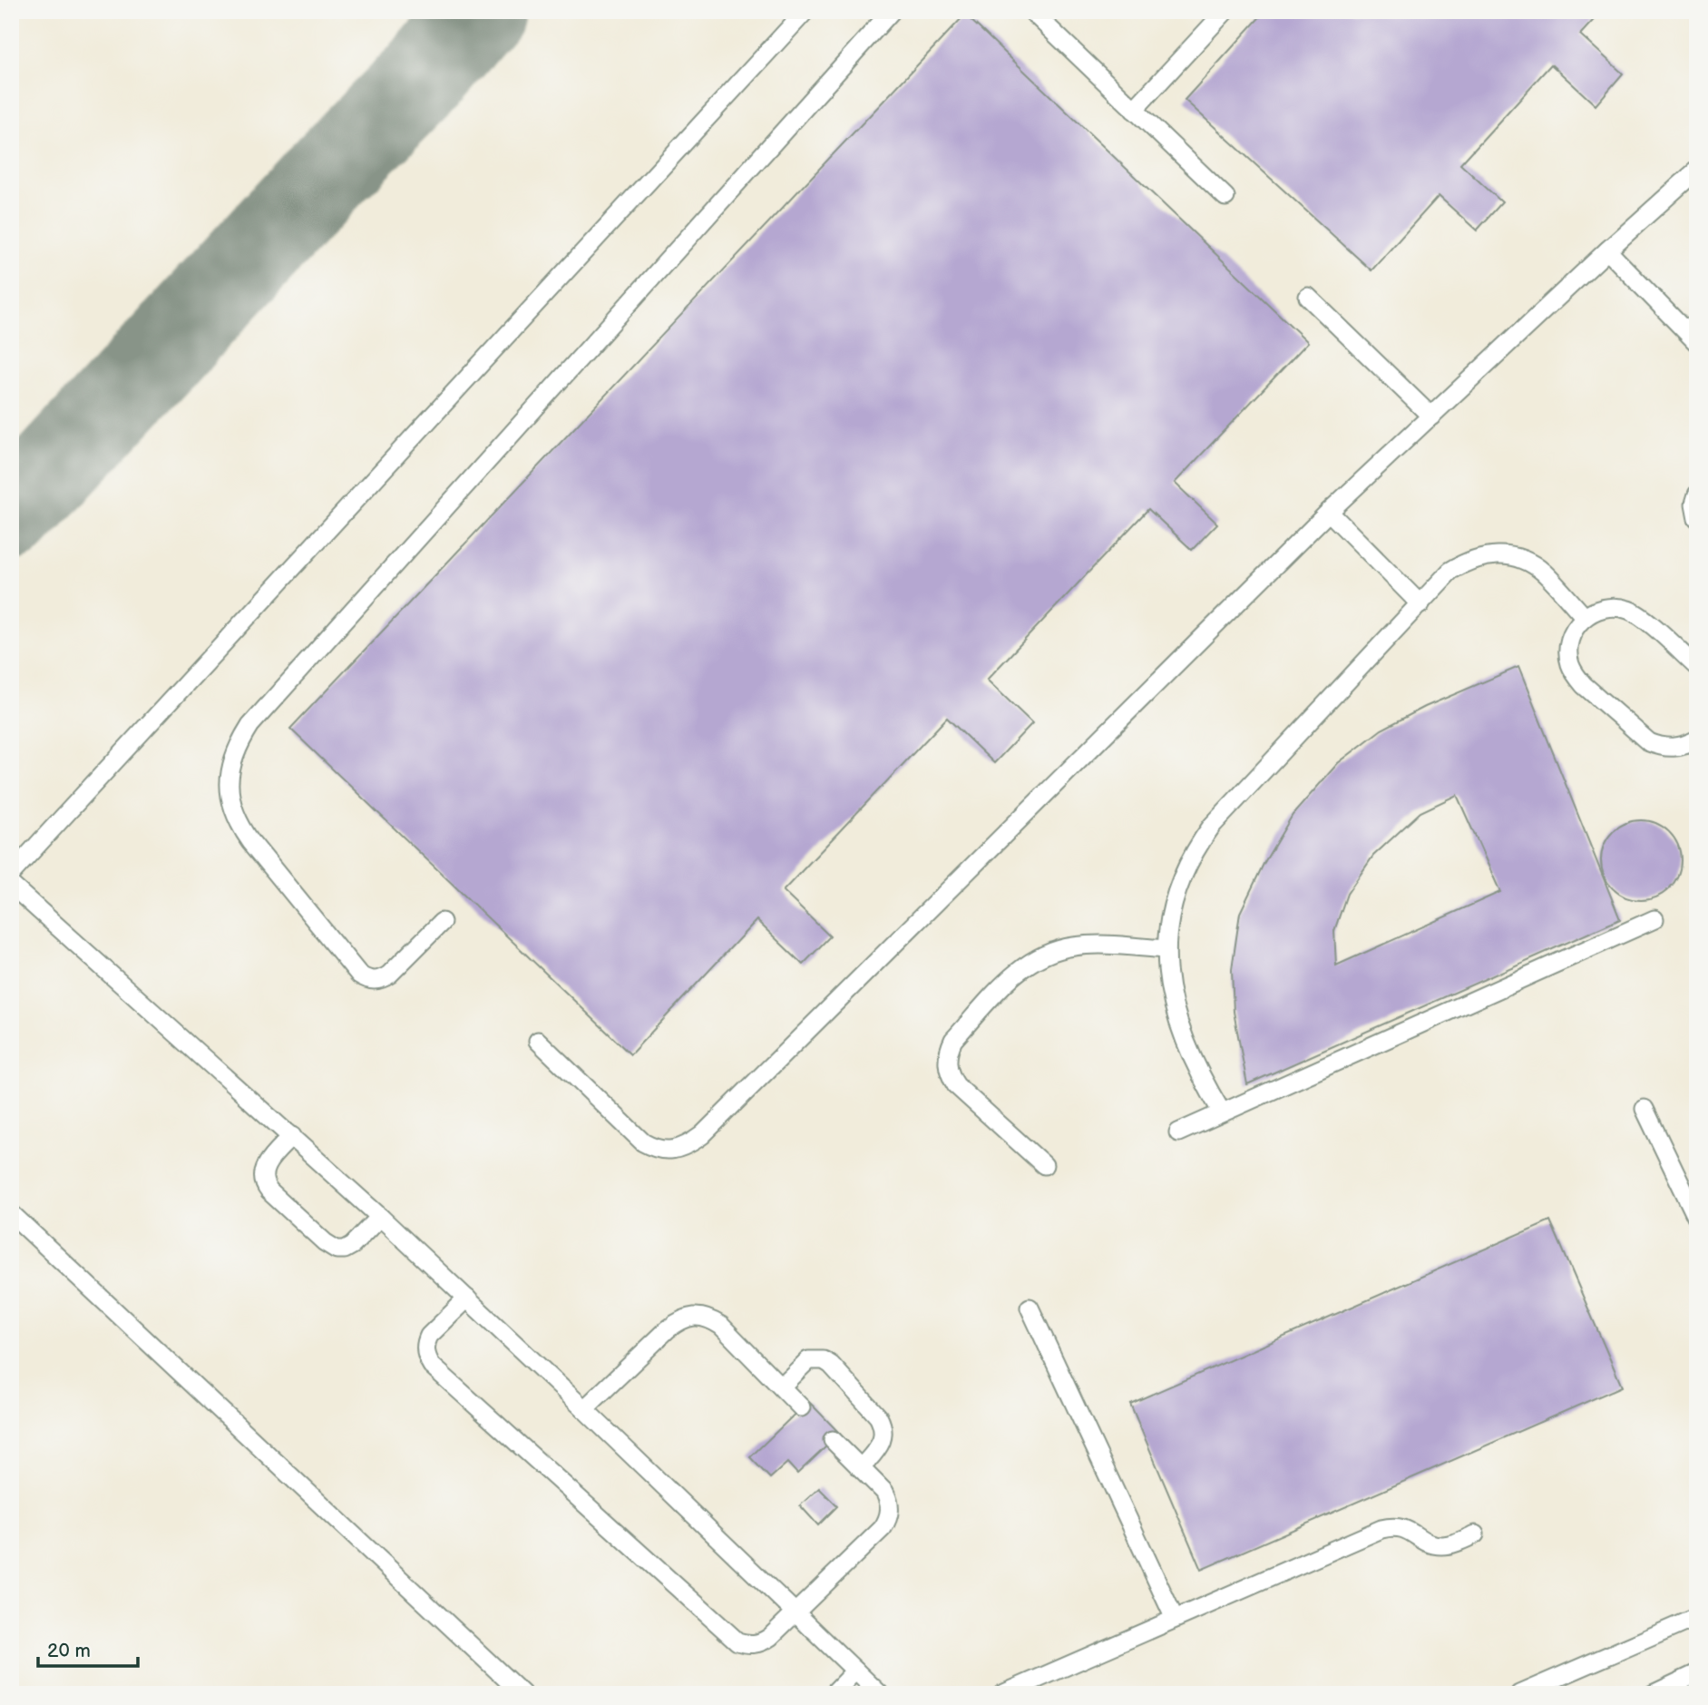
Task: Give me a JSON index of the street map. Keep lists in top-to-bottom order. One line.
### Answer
{"scale_bar":"20 m"}
